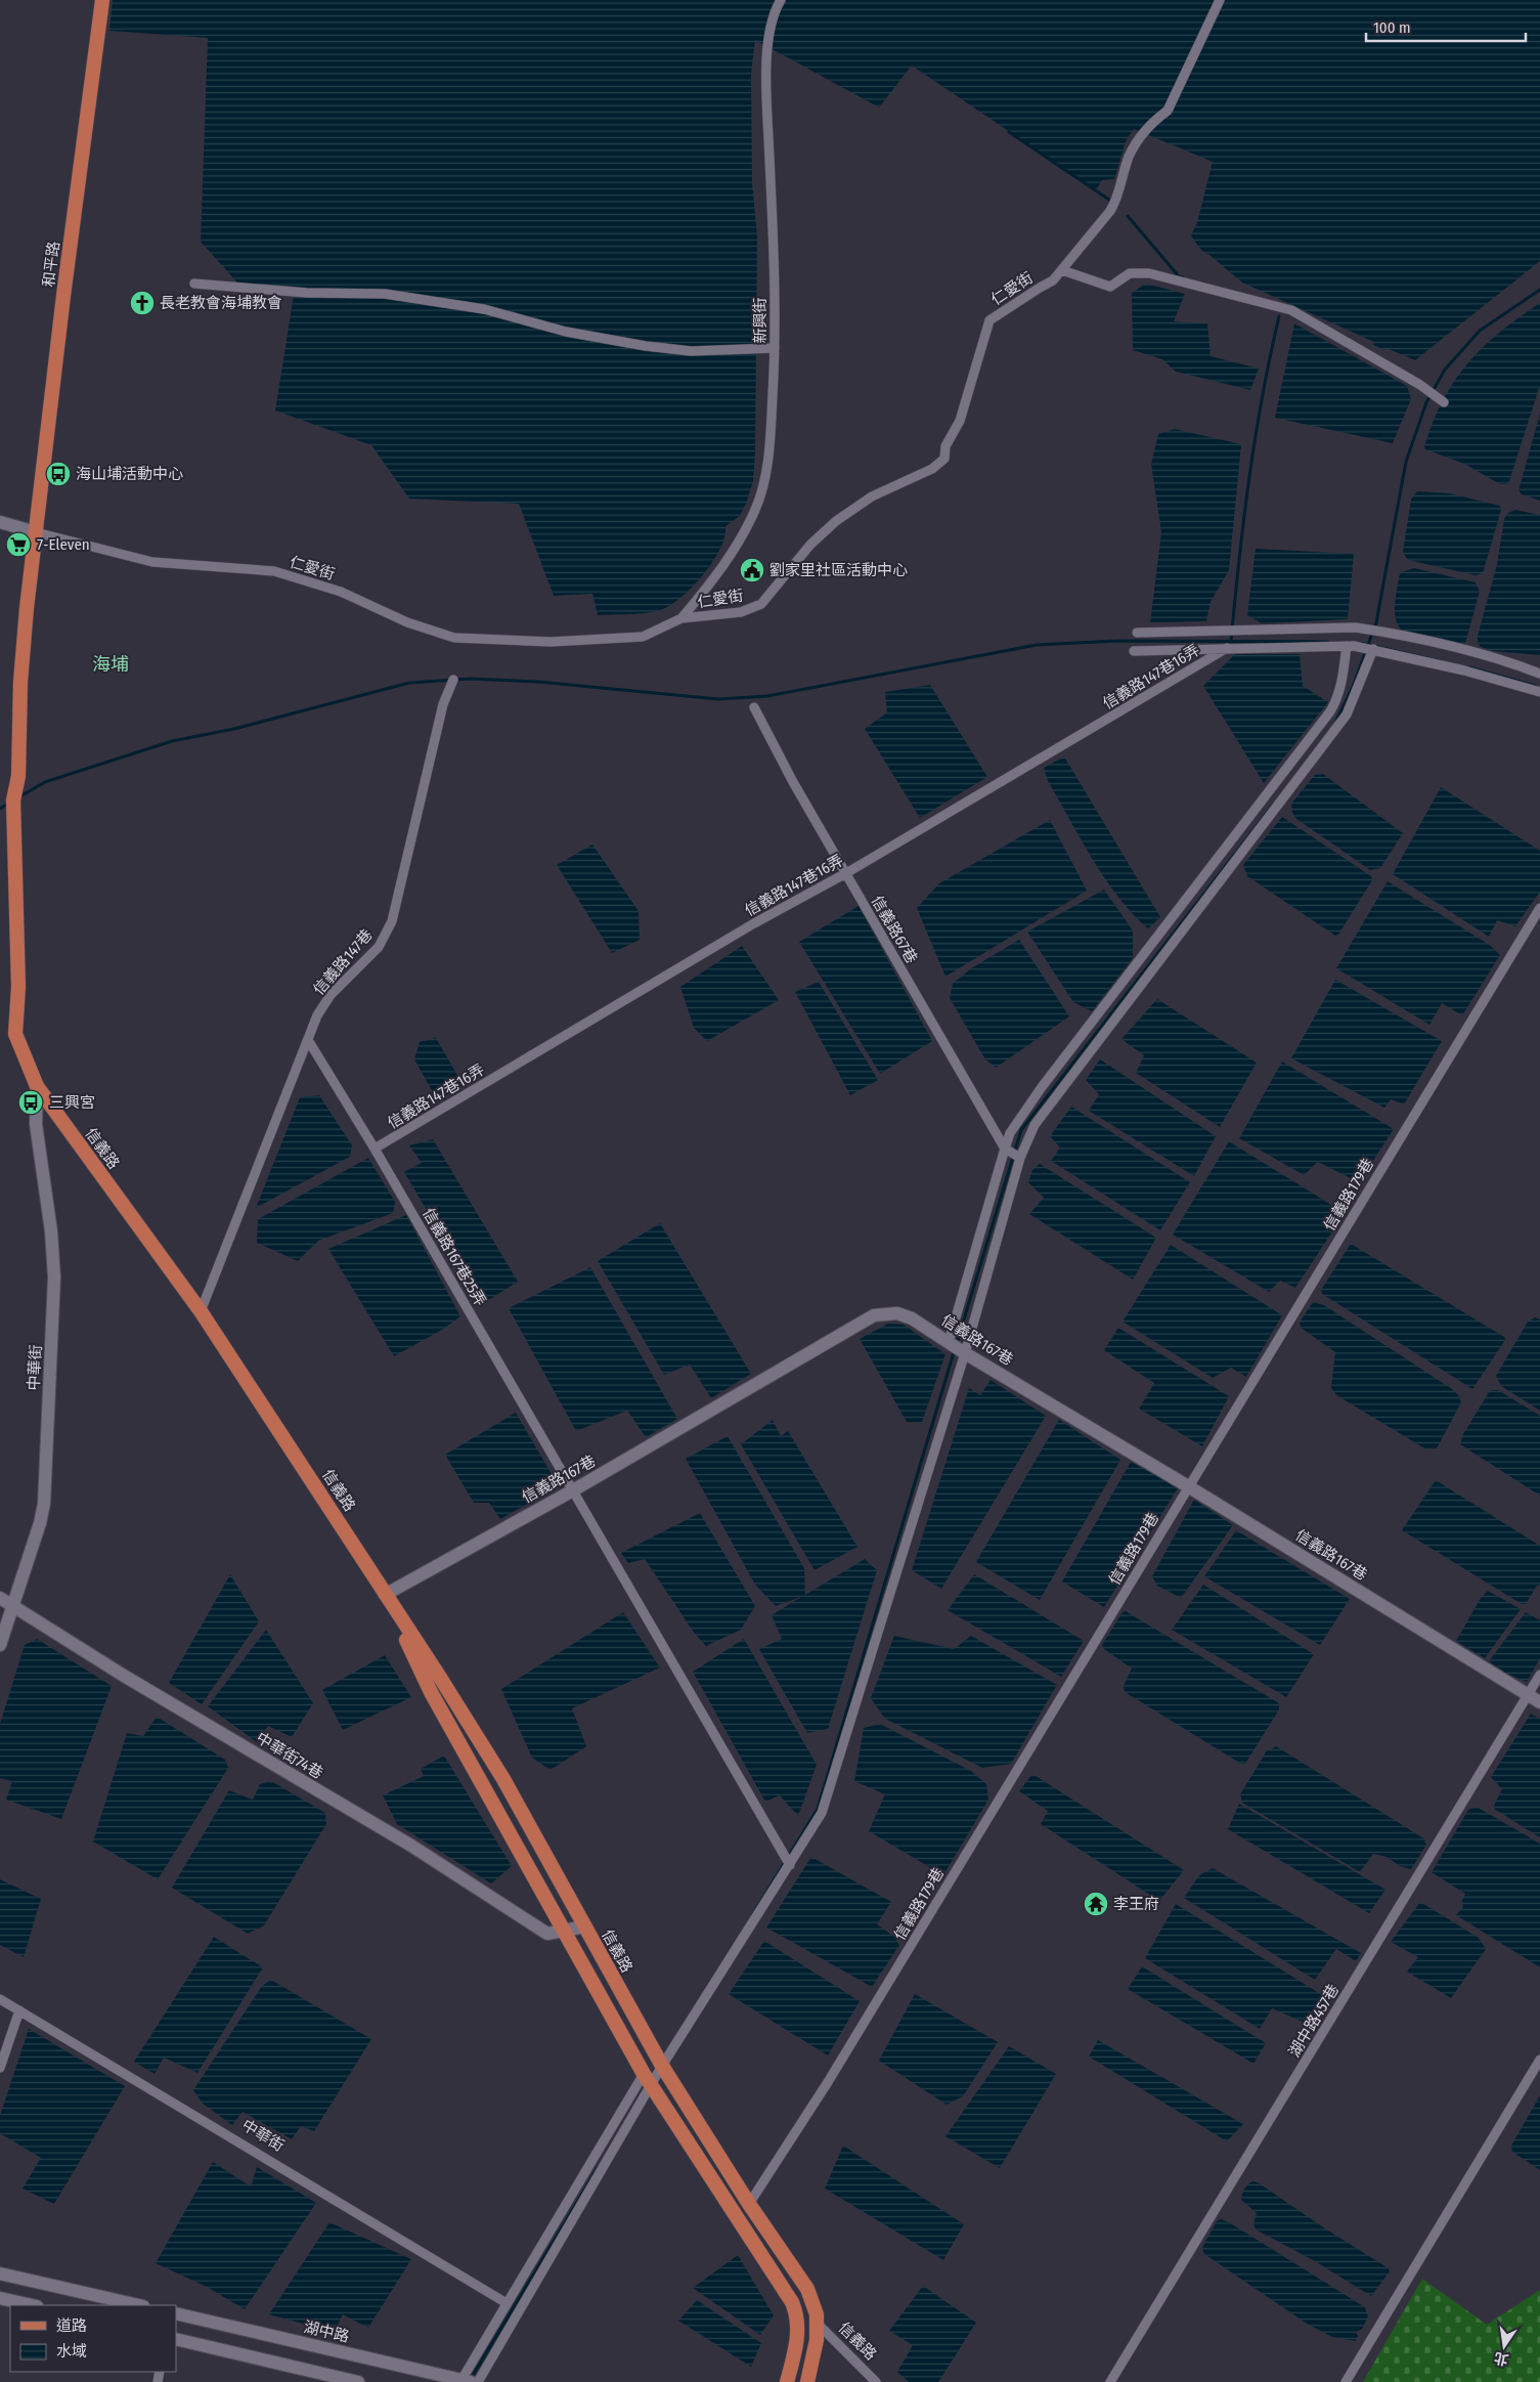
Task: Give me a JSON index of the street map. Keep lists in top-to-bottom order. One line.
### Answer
{"streets":{"main road":["和平路","信義路"],"street":["仁愛街","新興街","信義路147巷16弄","信義路67巷","信義路147巷","信義路179巷","信義路167巷25弄","信義路167巷","中華街","中華街74巷","湖中路457巷","湖中路"]},"crossings":[["和平路","仁愛街"],["和平路","信義路"],["仁愛街","新興街"],["仁愛街","信義路"],["信義路147巷16弄","信義路67巷"],["信義路147巷16弄","信義路167巷25弄"],["信義路147巷","信義路"],["信義路147巷","信義路167巷25弄"],["信義路","信義路179巷"],["信義路","信義路167巷"],["信義路","中華街"],["信義路","中華街74巷"],["信義路179巷","信義路167巷"],["信義路167巷25弄","信義路167巷"],["信義路167巷","湖中路457巷"],["中華街","中華街74巷"]],"districts":["海埔"],"places":{"church":["長老教會海埔教會"],"bus stop":["海山埔活動中心","三興宮"],"supermarket":["7-Eleven"],"public building":["劉家里社區活動中心"],"temple":["李王府"]},"legend":["道路","水域"],"scale_bar":"100 m","north":"bottom"}
